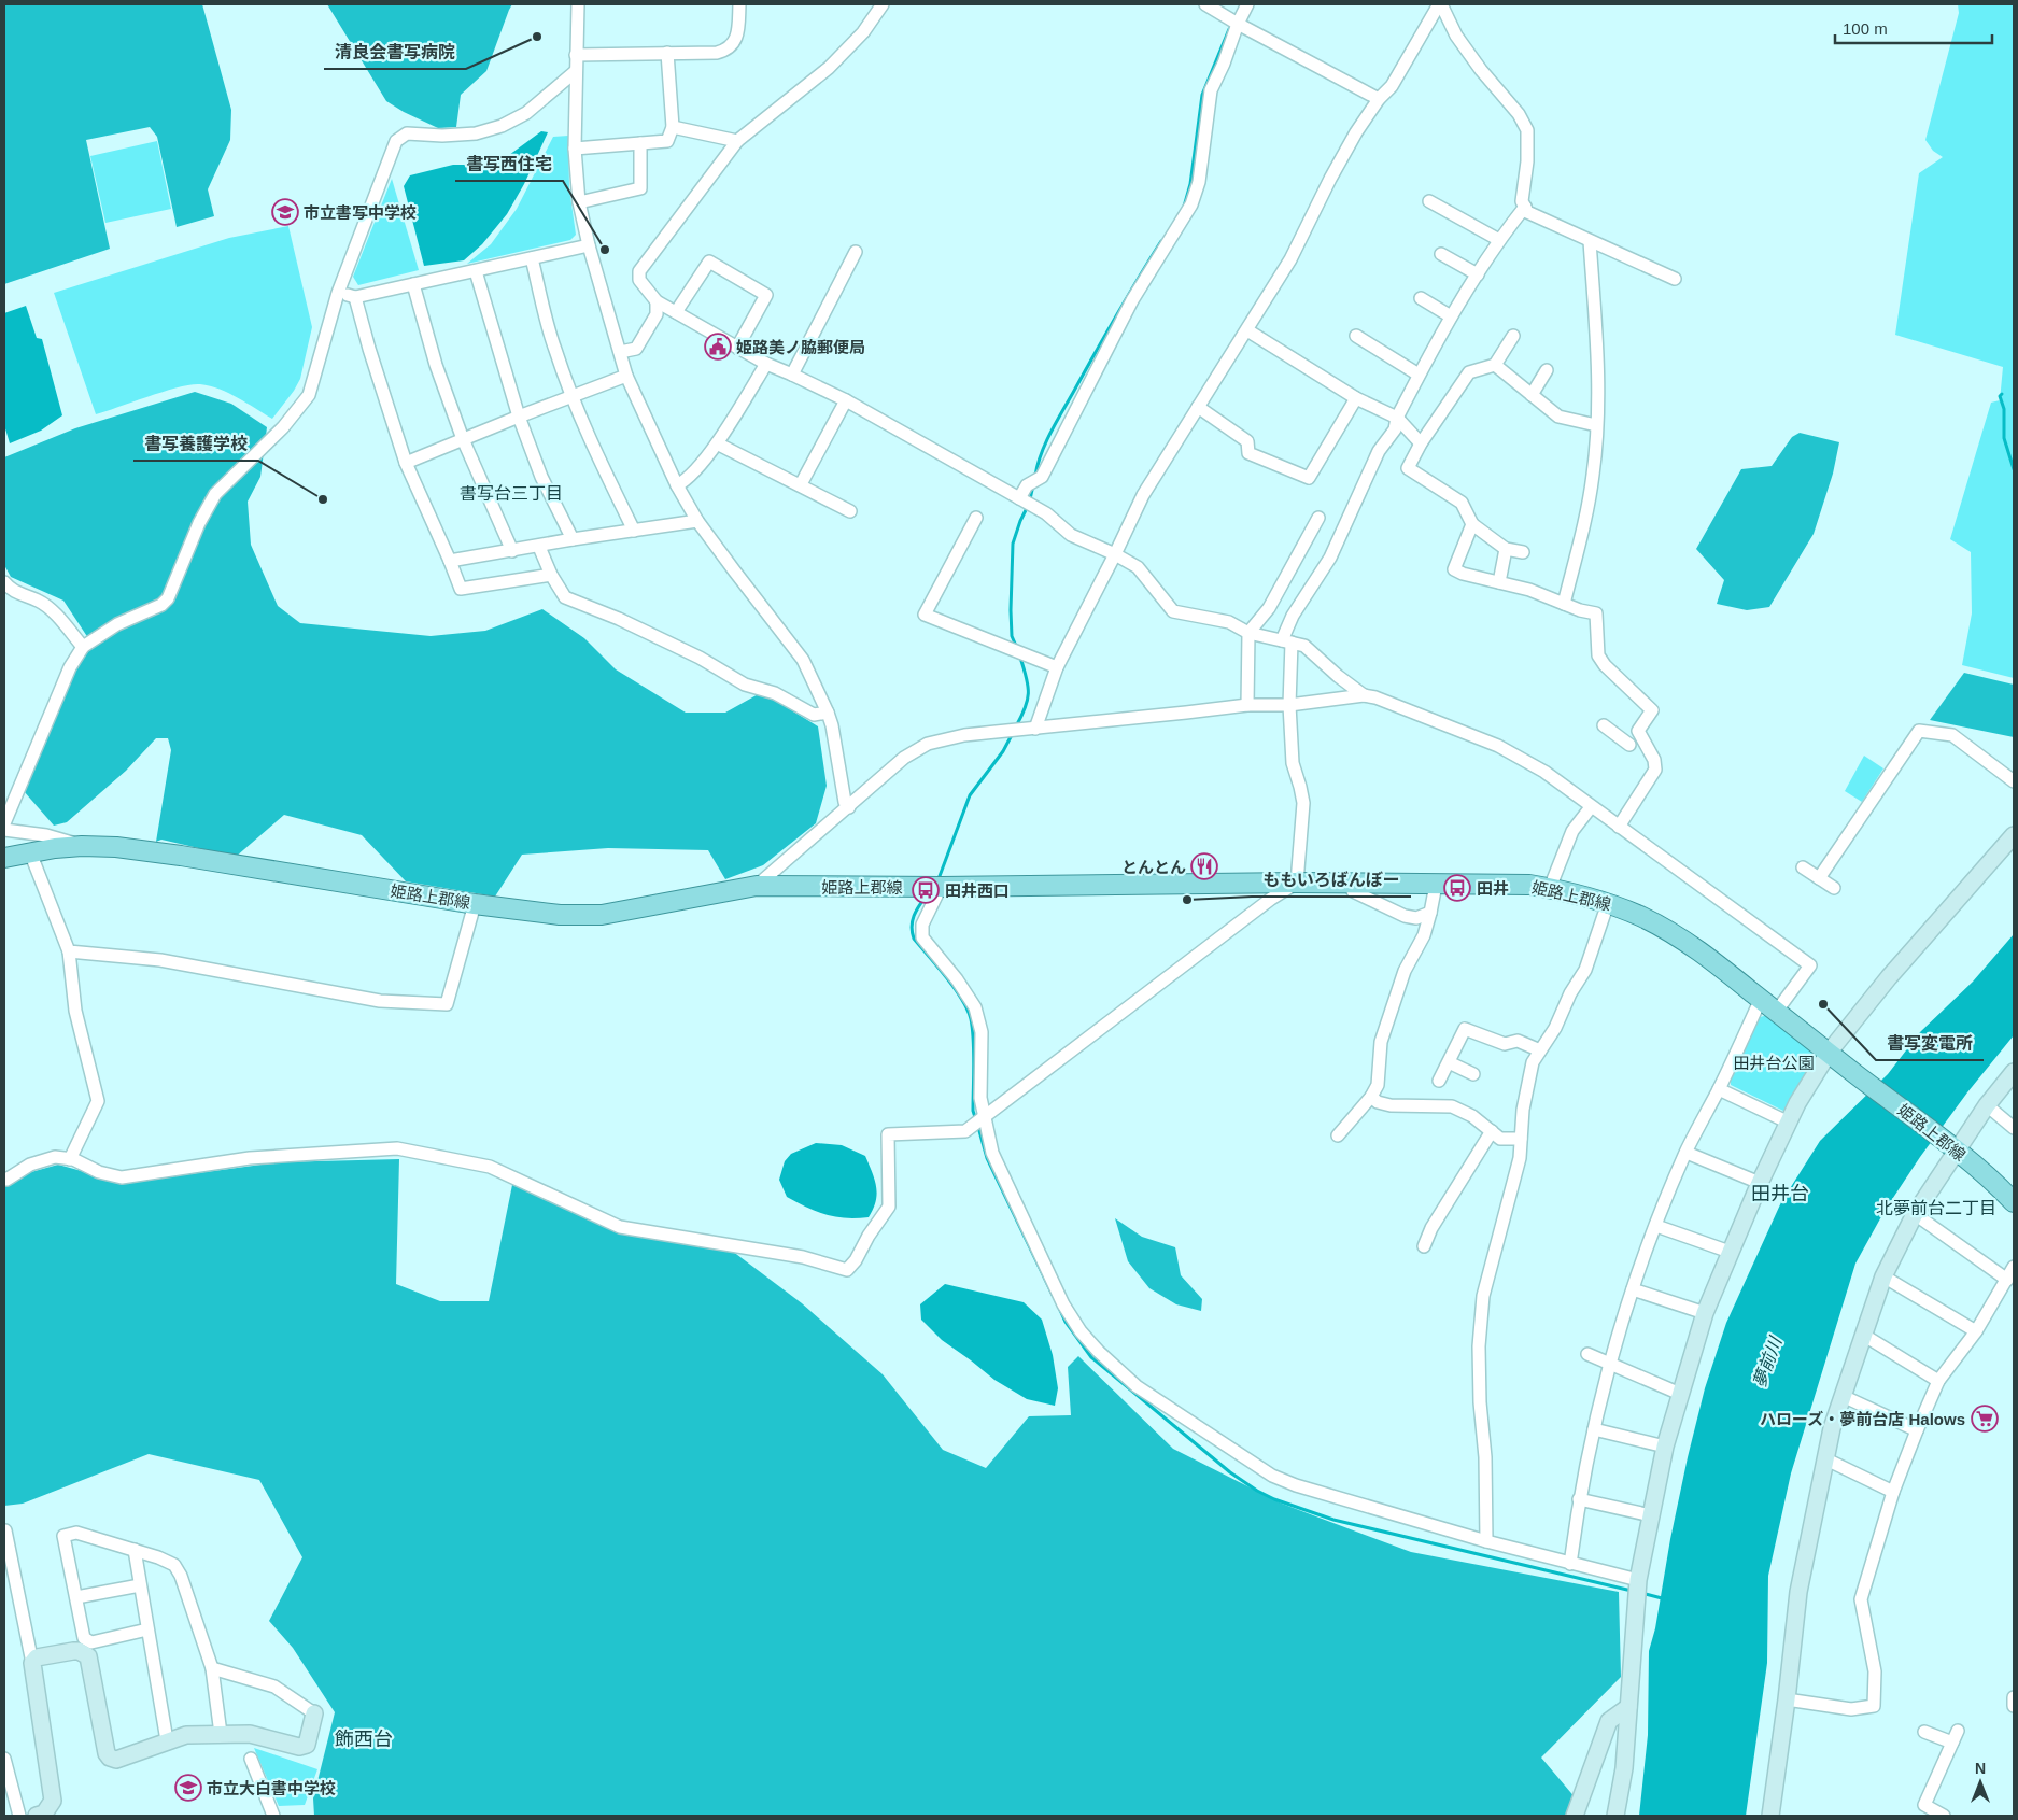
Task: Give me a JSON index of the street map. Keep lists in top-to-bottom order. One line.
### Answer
{"streets":{"main road":["姫路上郡線"]},"districts":["書写台三丁目","田井台","北夢前台二丁目","飾西台"],"water":["夢前川"],"parks":["田井台公園"],"places":{"other":["清良会書写病院","書写西住宅","書写養護学校","ももいろばんぼー","書写変電所"],"school or university":["市立書写中学校","市立大白書中学校"],"public building":["姫路美ノ脇郵便局"],"restaurant":["とんとん"],"bus stop":["田井","田井西口"],"supermarket":["ハローズ・夢前台店 Halows"]},"scale_bar":"100 m","north":"top"}
